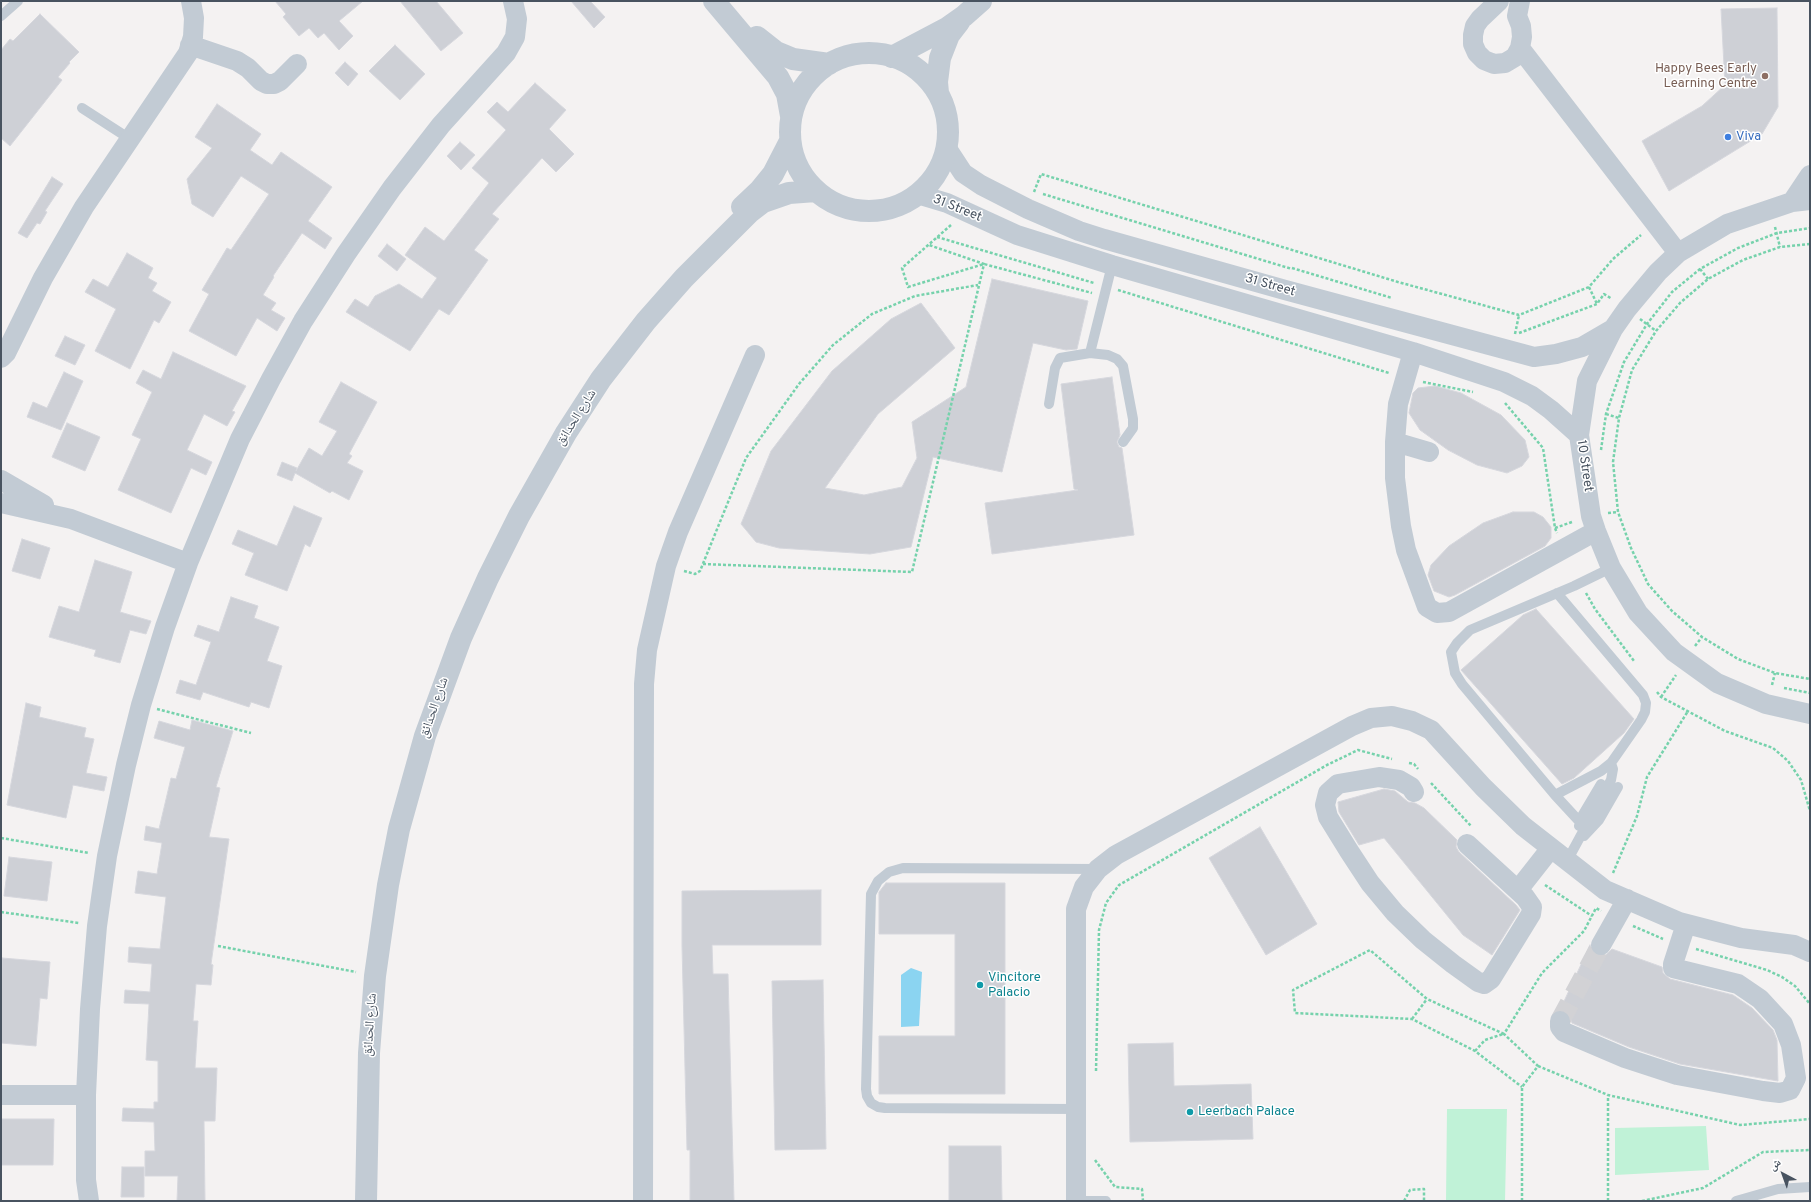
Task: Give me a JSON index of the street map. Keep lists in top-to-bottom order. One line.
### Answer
{"streets":{"street":["31 Street","شارع الحدائق","10 Street"]},"crossings":[["31 Street","10 Street"]],"places":["Happy Bees Early Learning Centre","Viva","Vincitore Palacio","Leerbach Palace"],"north":"top left"}
